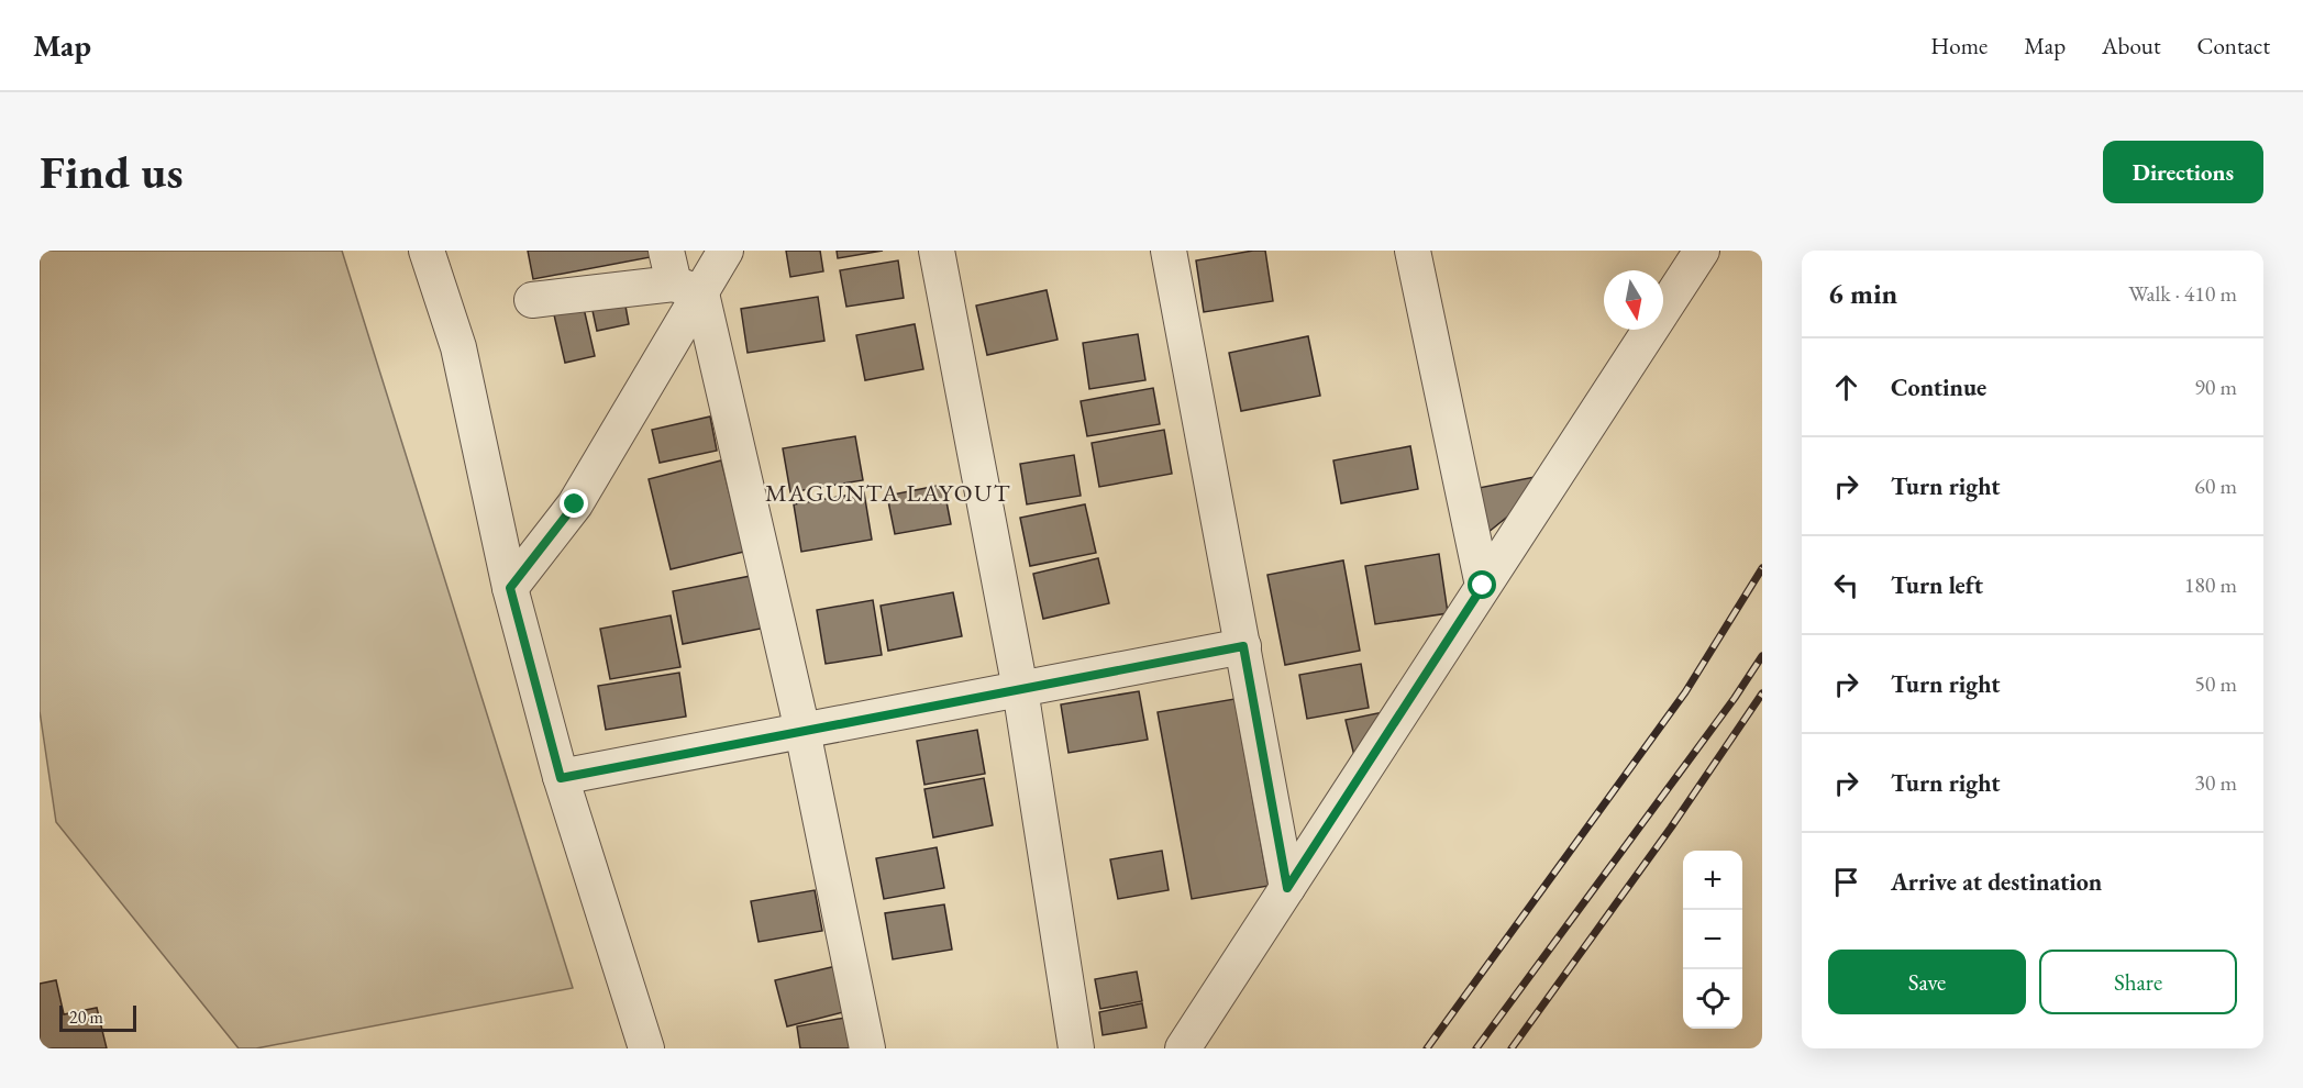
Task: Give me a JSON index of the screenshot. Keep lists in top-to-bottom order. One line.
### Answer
{"districts":["MAGUNTA LAYOUT"],"scale_bar":"20 m","north":"bottom","page":{"header":"Map","nav":["Home","Map","About","Contact"],"buttons":["Directions",["Save","Share"]],"title":"Find us","heading":["6 min","Walk · 410 m"],"list":[["Continue","90 m"],["Turn right","60 m"],["Turn left","180 m"],["Turn right","50 m"],["Turn right","30 m"],"Arrive at destination"],"map_buttons":["+","−"],"scale":"20 m"}}
